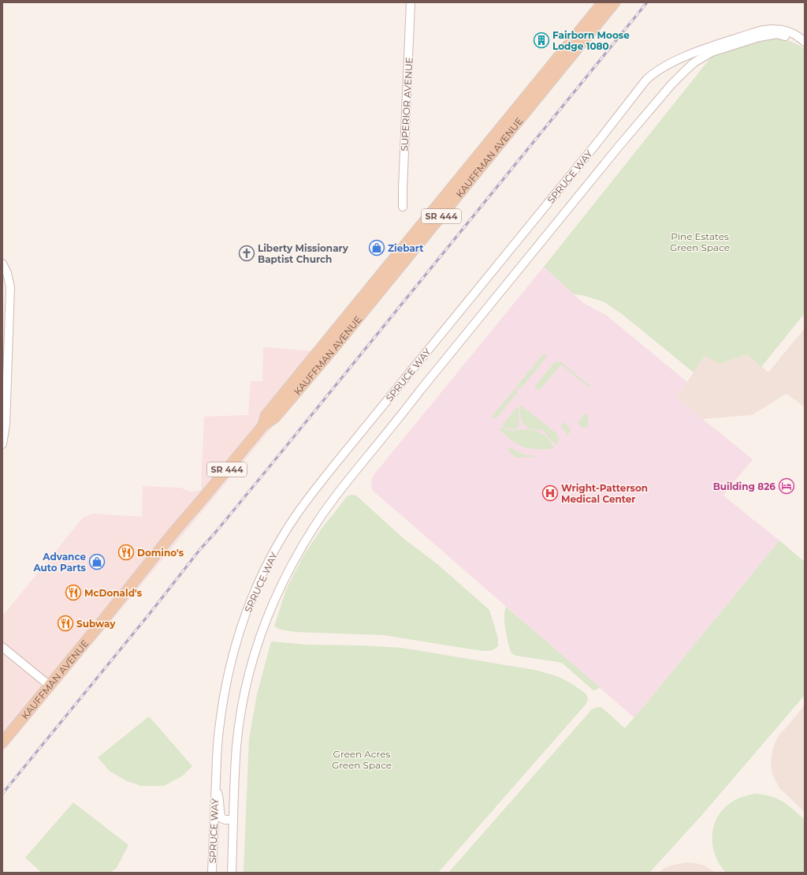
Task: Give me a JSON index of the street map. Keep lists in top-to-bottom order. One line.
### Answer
{"streets":{"main road":["KAUFFMAN AVENUE","SR 444"],"street":["SUPERIOR AVENUE","SPRUCE WAY"]},"parks":["Pine Estates Green Space","Green Acres Green Space"],"places":{"building":["Fairborn Moose Lodge 1080"],"shop":["Ziebart","Advance Auto Parts"],"church":["Liberty Missionary Baptist Church"],"hotel":["Building 826"],"hospital":["Wright-Patterson Medical Center"],"restaurant":["Domino's","McDonald's","Subway"]}}
